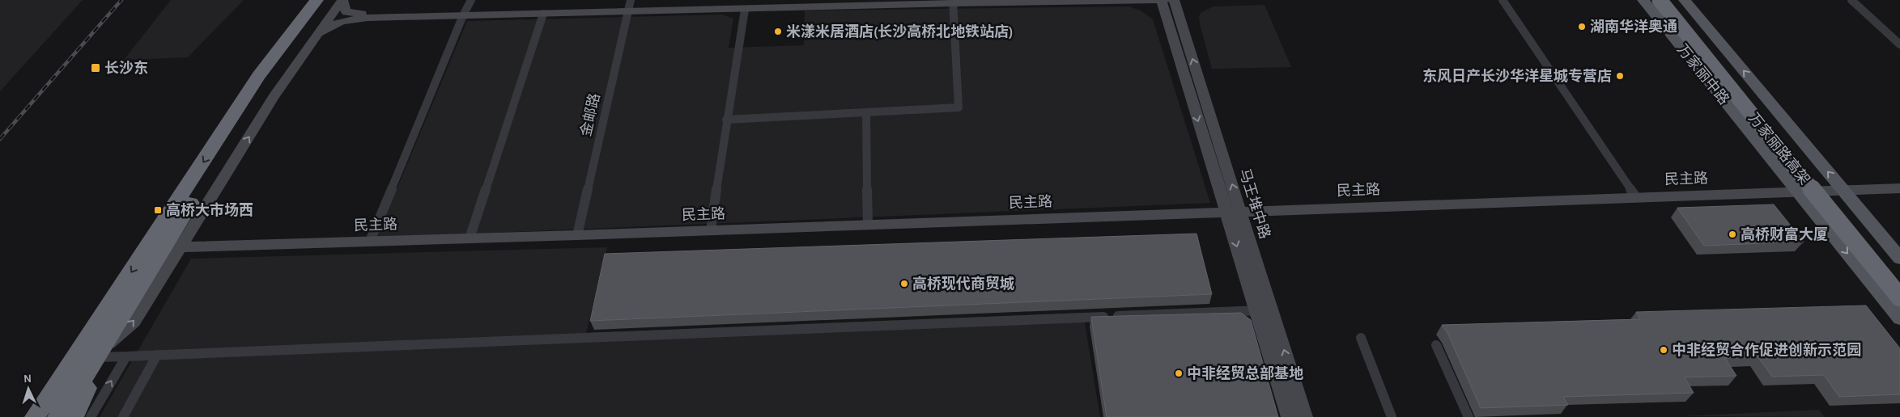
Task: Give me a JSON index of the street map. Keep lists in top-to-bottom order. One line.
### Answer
{"streets":{"highway":["万家丽路高架"],"main road":["万家丽中路"],"street":["金邮路","民主路","马王堆中路"]},"crossings":[["万家丽中路","民主路"],["金邮路","民主路"],["民主路","马王堆中路"]],"places":{"other":["湖南华洋奥通","米漾米居酒店(长沙高桥北地铁站店)","东风日产长沙华洋星城专营店","高桥财富大厦","高桥现代商贸城","中非经贸合作促进创新示范园","中非经贸总部基地"],"transit":["长沙东","高桥大市场西"]},"north":"top"}
